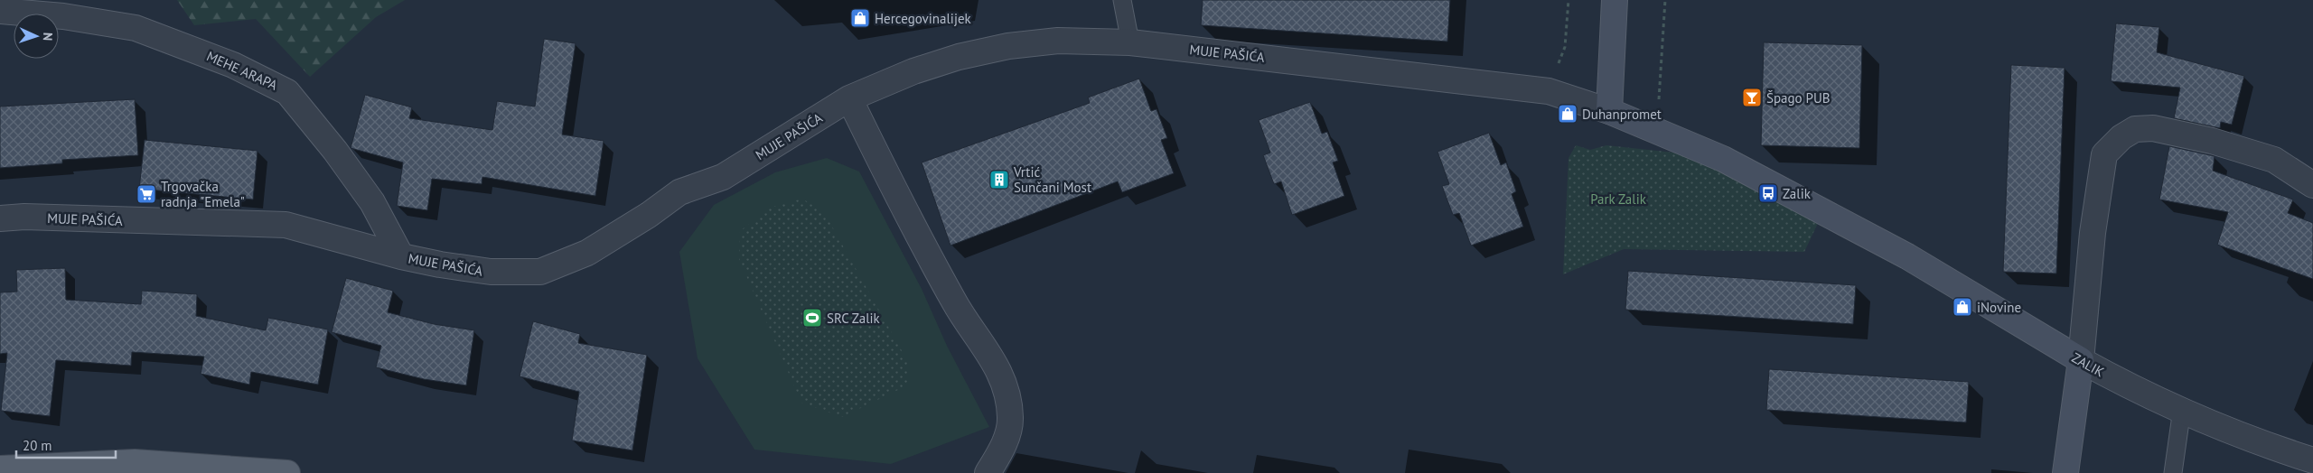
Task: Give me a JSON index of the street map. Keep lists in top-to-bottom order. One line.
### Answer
{"streets":{"street":["MUJE PAŠIĆA","MEHE ARAPA","ZALIK"]},"crossings":[["MUJE PAŠIĆA","MEHE ARAPA"],["MUJE PAŠIĆA","ZALIK"]],"parks":["Park Zalik"],"places":{"shop":["Hercegovinalijek","Duhanpromet","iNovine"],"bar":["Špago PUB"],"building":["Vrtić Sunčani Most"],"bus stop":["Zalik"],"supermarket":["Trgovačka radnja \"Emela\""],"sports":["SRC Zalik"]},"scale_bar":"20 m","north":"right"}
